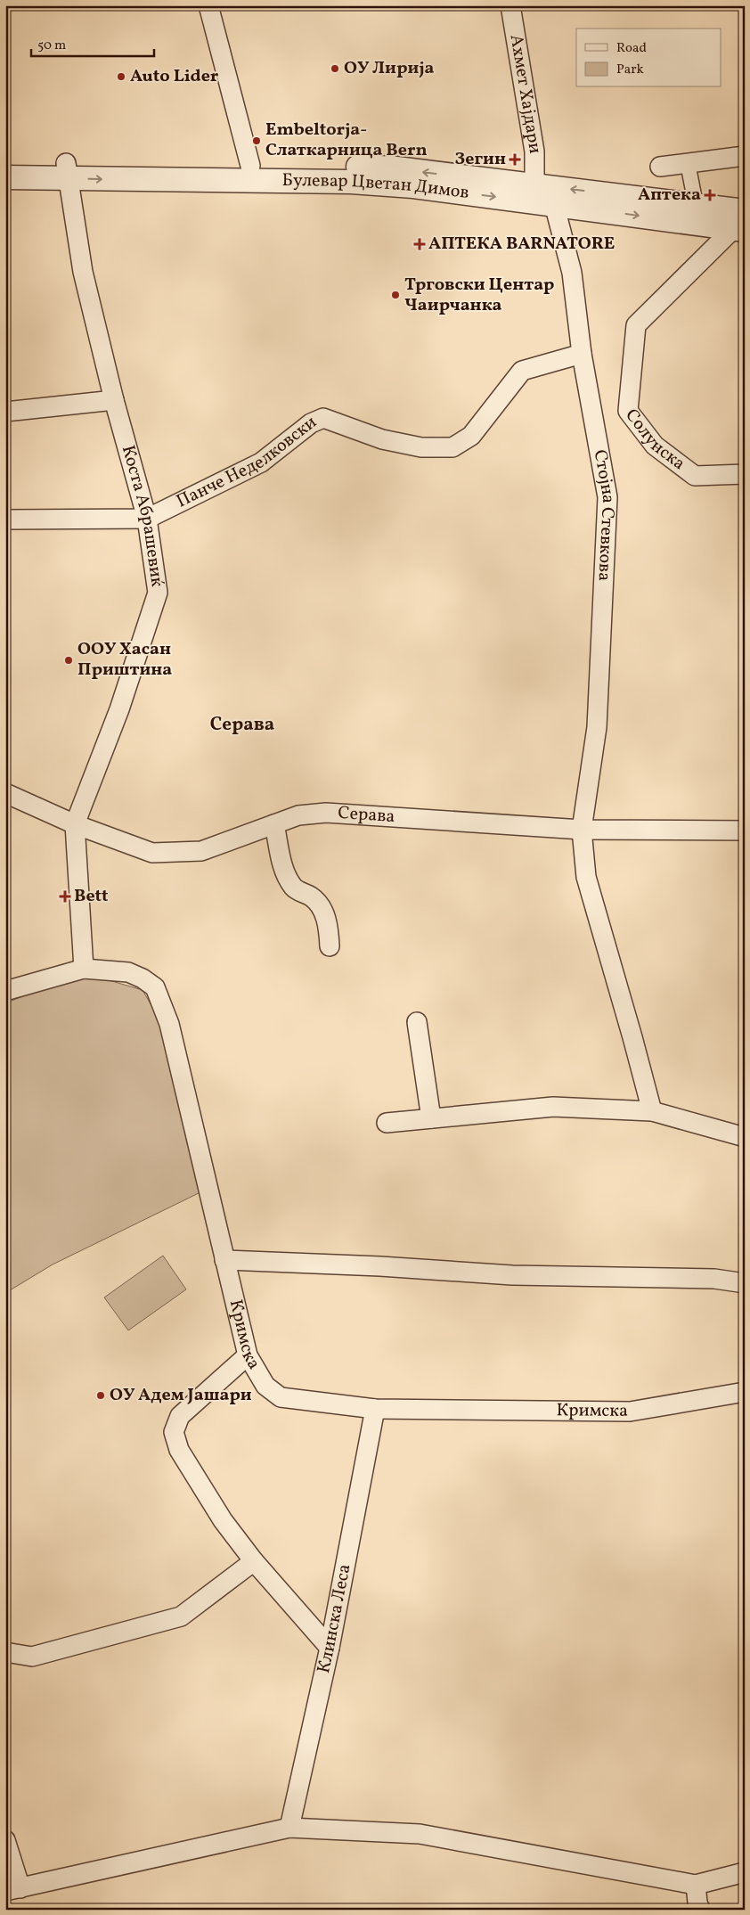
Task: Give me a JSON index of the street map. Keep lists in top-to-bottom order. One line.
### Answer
{"streets":{"street":["Ахмет Хајдари","Булевар Цветан Димов","Солунска","Панче Неделковски","Стојна Стевкова","Коста Абрашевиќ","Серава","Кримска","Клинска Леса"]},"crossings":[["Ахмет Хајдари","Булевар Цветан Димов"],["Булевар Цветан Димов","Солунска"],["Булевар Цветан Димов","Стојна Стевкова"],["Булевар Цветан Димов","Коста Абрашевиќ"],["Панче Неделковски","Стојна Стевкова"],["Панче Неделковски","Коста Абрашевиќ"],["Стојна Стевкова","Серава"],["Коста Абрашевиќ","Серава"],["Коста Абрашевиќ","Кримска"],["Кримска","Клинска Леса"]],"districts":["Серава"],"places":{"other":["ОУ Лирија","Auto Lider","Embeltorja- Слаткарница Bern","Трговски Центар Чаирчанка","ООУ Хасан Приштина","ОУ Адем Јашари"],"health":["Зегин","Аптека","АПТЕКА BARNATORE","Bett"]},"legend":["Road","Park"],"scale_bar":"50 m"}
